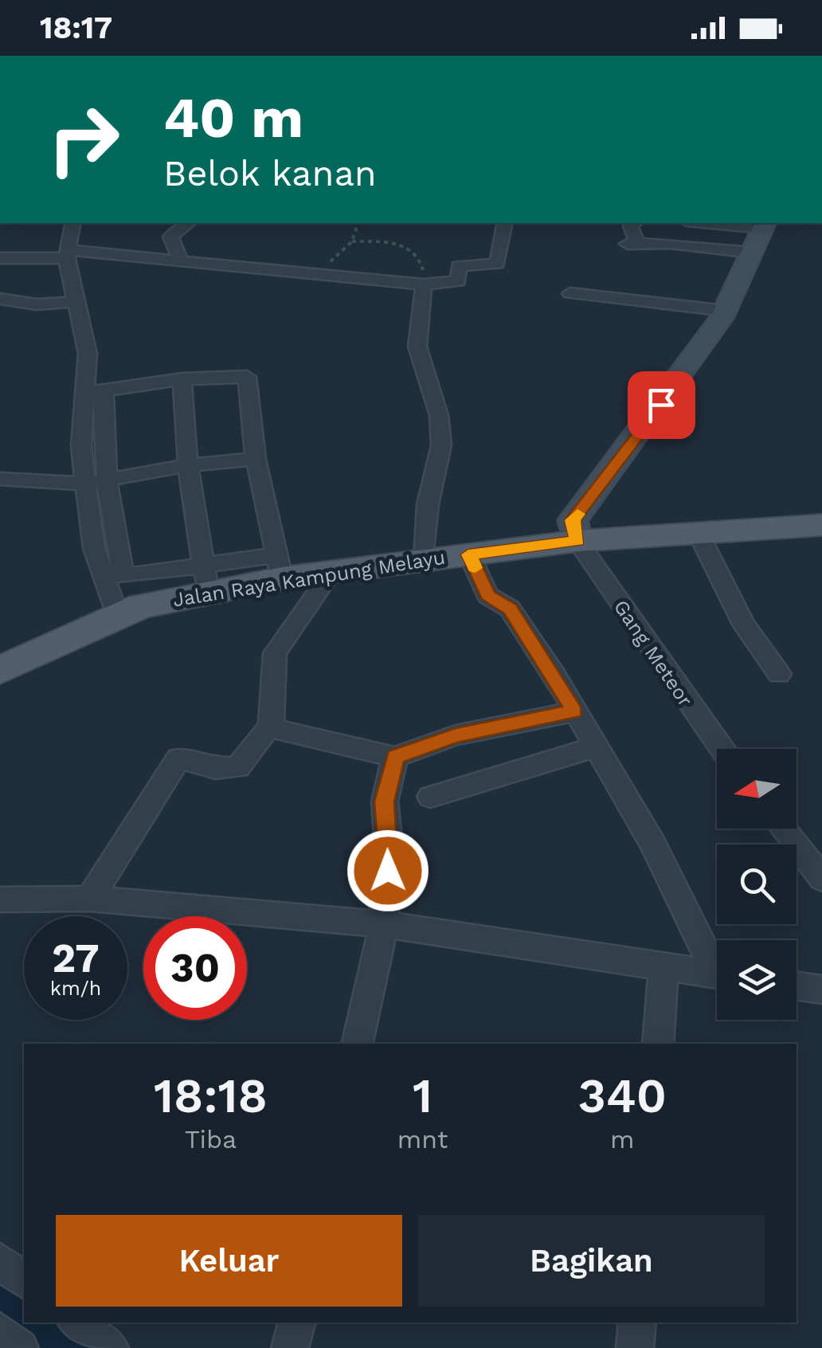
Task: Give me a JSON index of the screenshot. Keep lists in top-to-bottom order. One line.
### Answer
{"streets":{"main road":["Jalan Raya Kampung Melayu"],"street":["Gang Meteor"]},"crossings":[["Jalan Raya Kampung Melayu","Gang Meteor"]],"north":"left","page":{"status":"18:17","turn":["40 m","Belok kanan"],"speed":"27 km/h","limit":"30","eta":["18:18","Tiba","1","mnt","340","m"],"buttons":["Keluar","Bagikan"]}}
